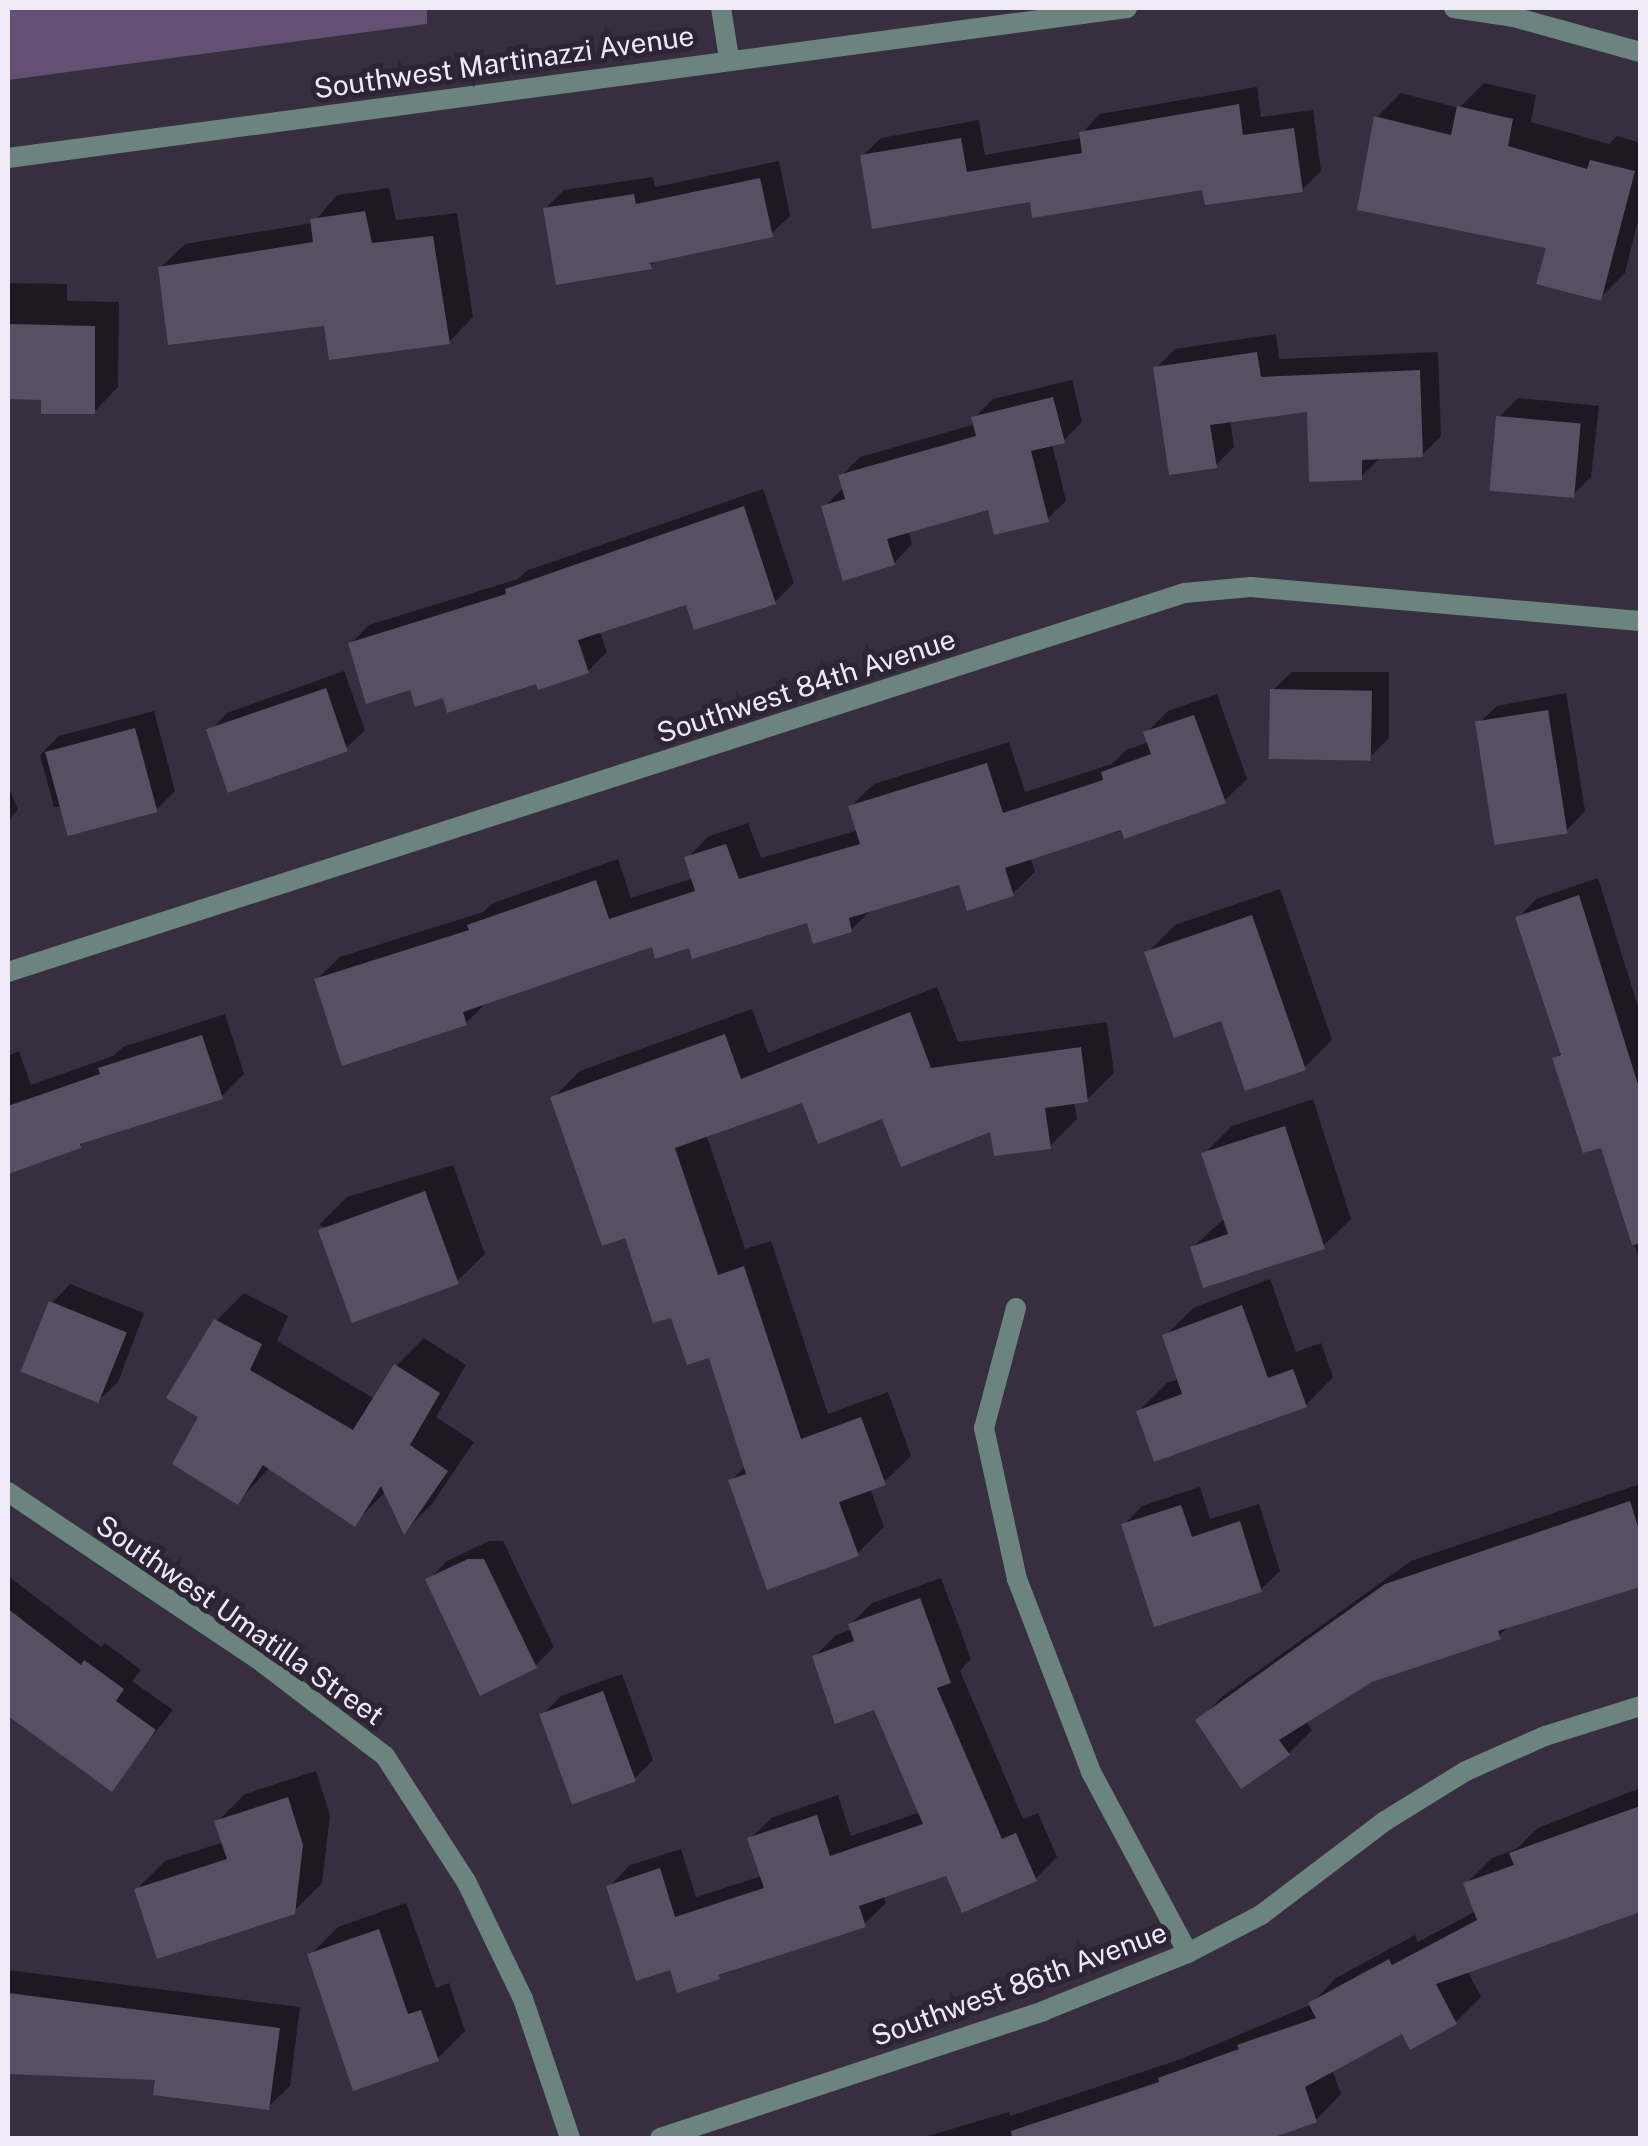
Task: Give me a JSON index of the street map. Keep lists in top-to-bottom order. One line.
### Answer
{"streets":{"street":["Southwest Martinazzi Avenue","Southwest 84th Avenue","Southwest Umatilla Street","Southwest 86th Avenue"]}}
